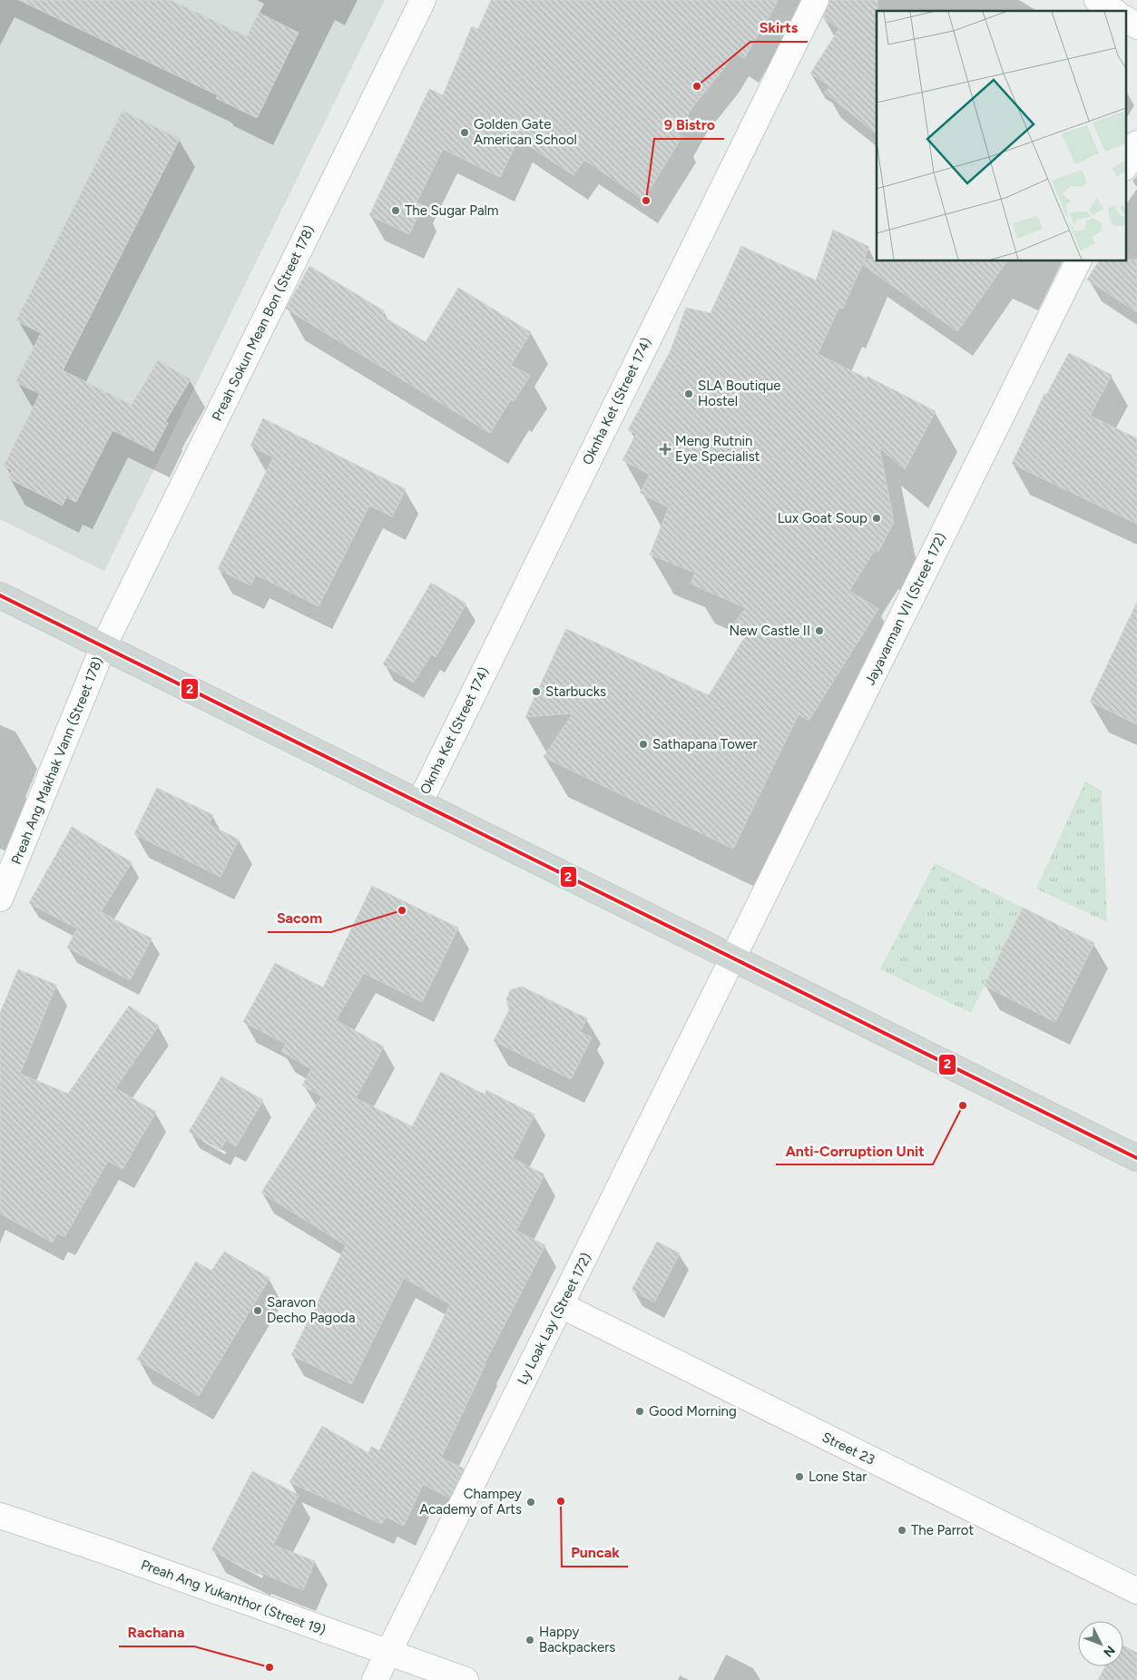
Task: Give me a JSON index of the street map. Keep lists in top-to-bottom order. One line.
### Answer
{"streets":{"street":["Preah Sokun Mean Bon (Street 178)","Oknha Ket (Street 174)","Jayavarman VII (Street 172)","Preah Ang Makhak Vann (Street 178)","Ly Loak Lay (Street 172)","Street 23","Preah Ang Yukanthor (Street 19)"]},"crossings":[["Preah Sokun Mean Bon (Street 178)","Preah Ang Makhak Vann (Street 178)"],["Jayavarman VII (Street 172)","Ly Loak Lay (Street 172)"],["Ly Loak Lay (Street 172)","Street 23"],["Ly Loak Lay (Street 172)","Preah Ang Yukanthor (Street 19)"]],"places":{"other":["Skirts","Golden Gate American School","9 Bistro","The Sugar Palm","SLA Boutique Hostel","Lux Goat Soup","New Castle II","Starbucks","Sathapana Tower","Sacom","Anti-Corruption Unit","Saravon Decho Pagoda","Good Morning","Lone Star","Puncak","Champey Academy of Arts","The Parrot","Happy Backpackers","Rachana"],"health":["Meng Rutnin Eye Specialist"]},"lines":["transit line 2"],"north":"bottom right"}
